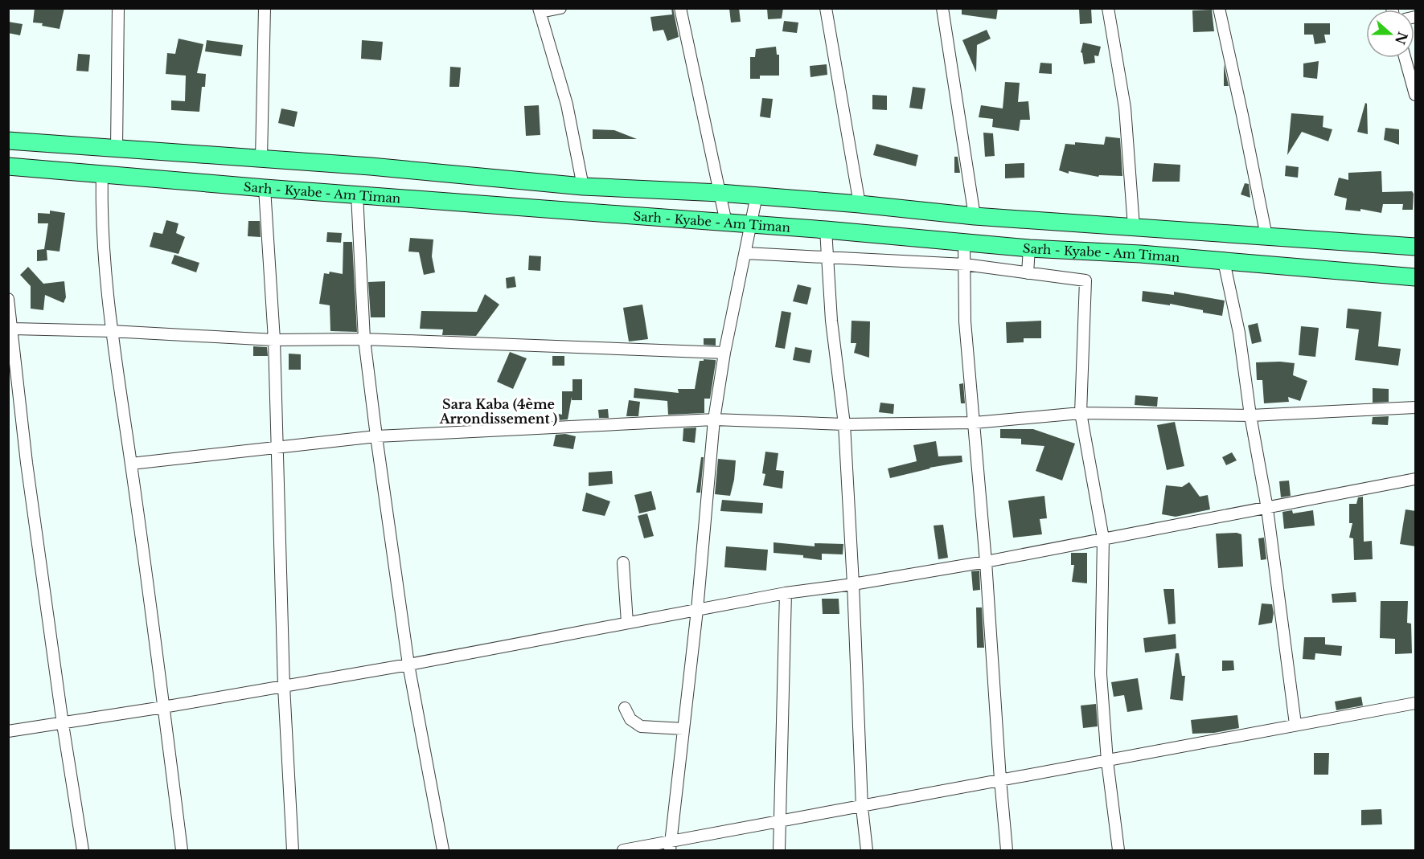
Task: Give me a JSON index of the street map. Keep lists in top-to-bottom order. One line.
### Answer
{"streets":{"highway":["Sarh - Kyabe - Am Timan"]},"districts":["Sara Kaba (4ème Arrondissement )"],"north":"right"}
